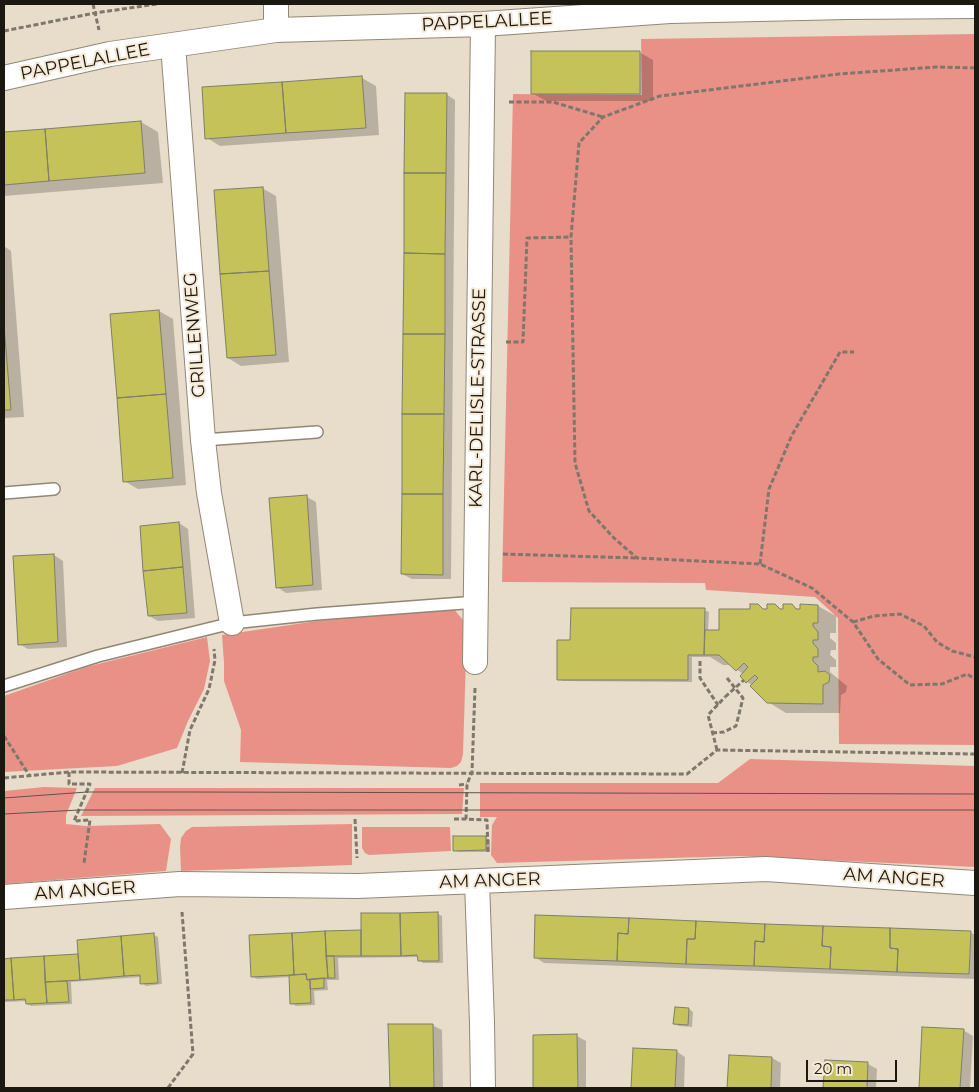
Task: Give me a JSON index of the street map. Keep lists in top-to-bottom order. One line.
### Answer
{"streets":{"street":["PAPPELALLEE","GRILLENWEG","KARL-DELISLE-STRASSE","AM ANGER"]},"crossings":[["PAPPELALLEE","GRILLENWEG"],["PAPPELALLEE","KARL-DELISLE-STRASSE"]],"scale_bar":"20 m"}
